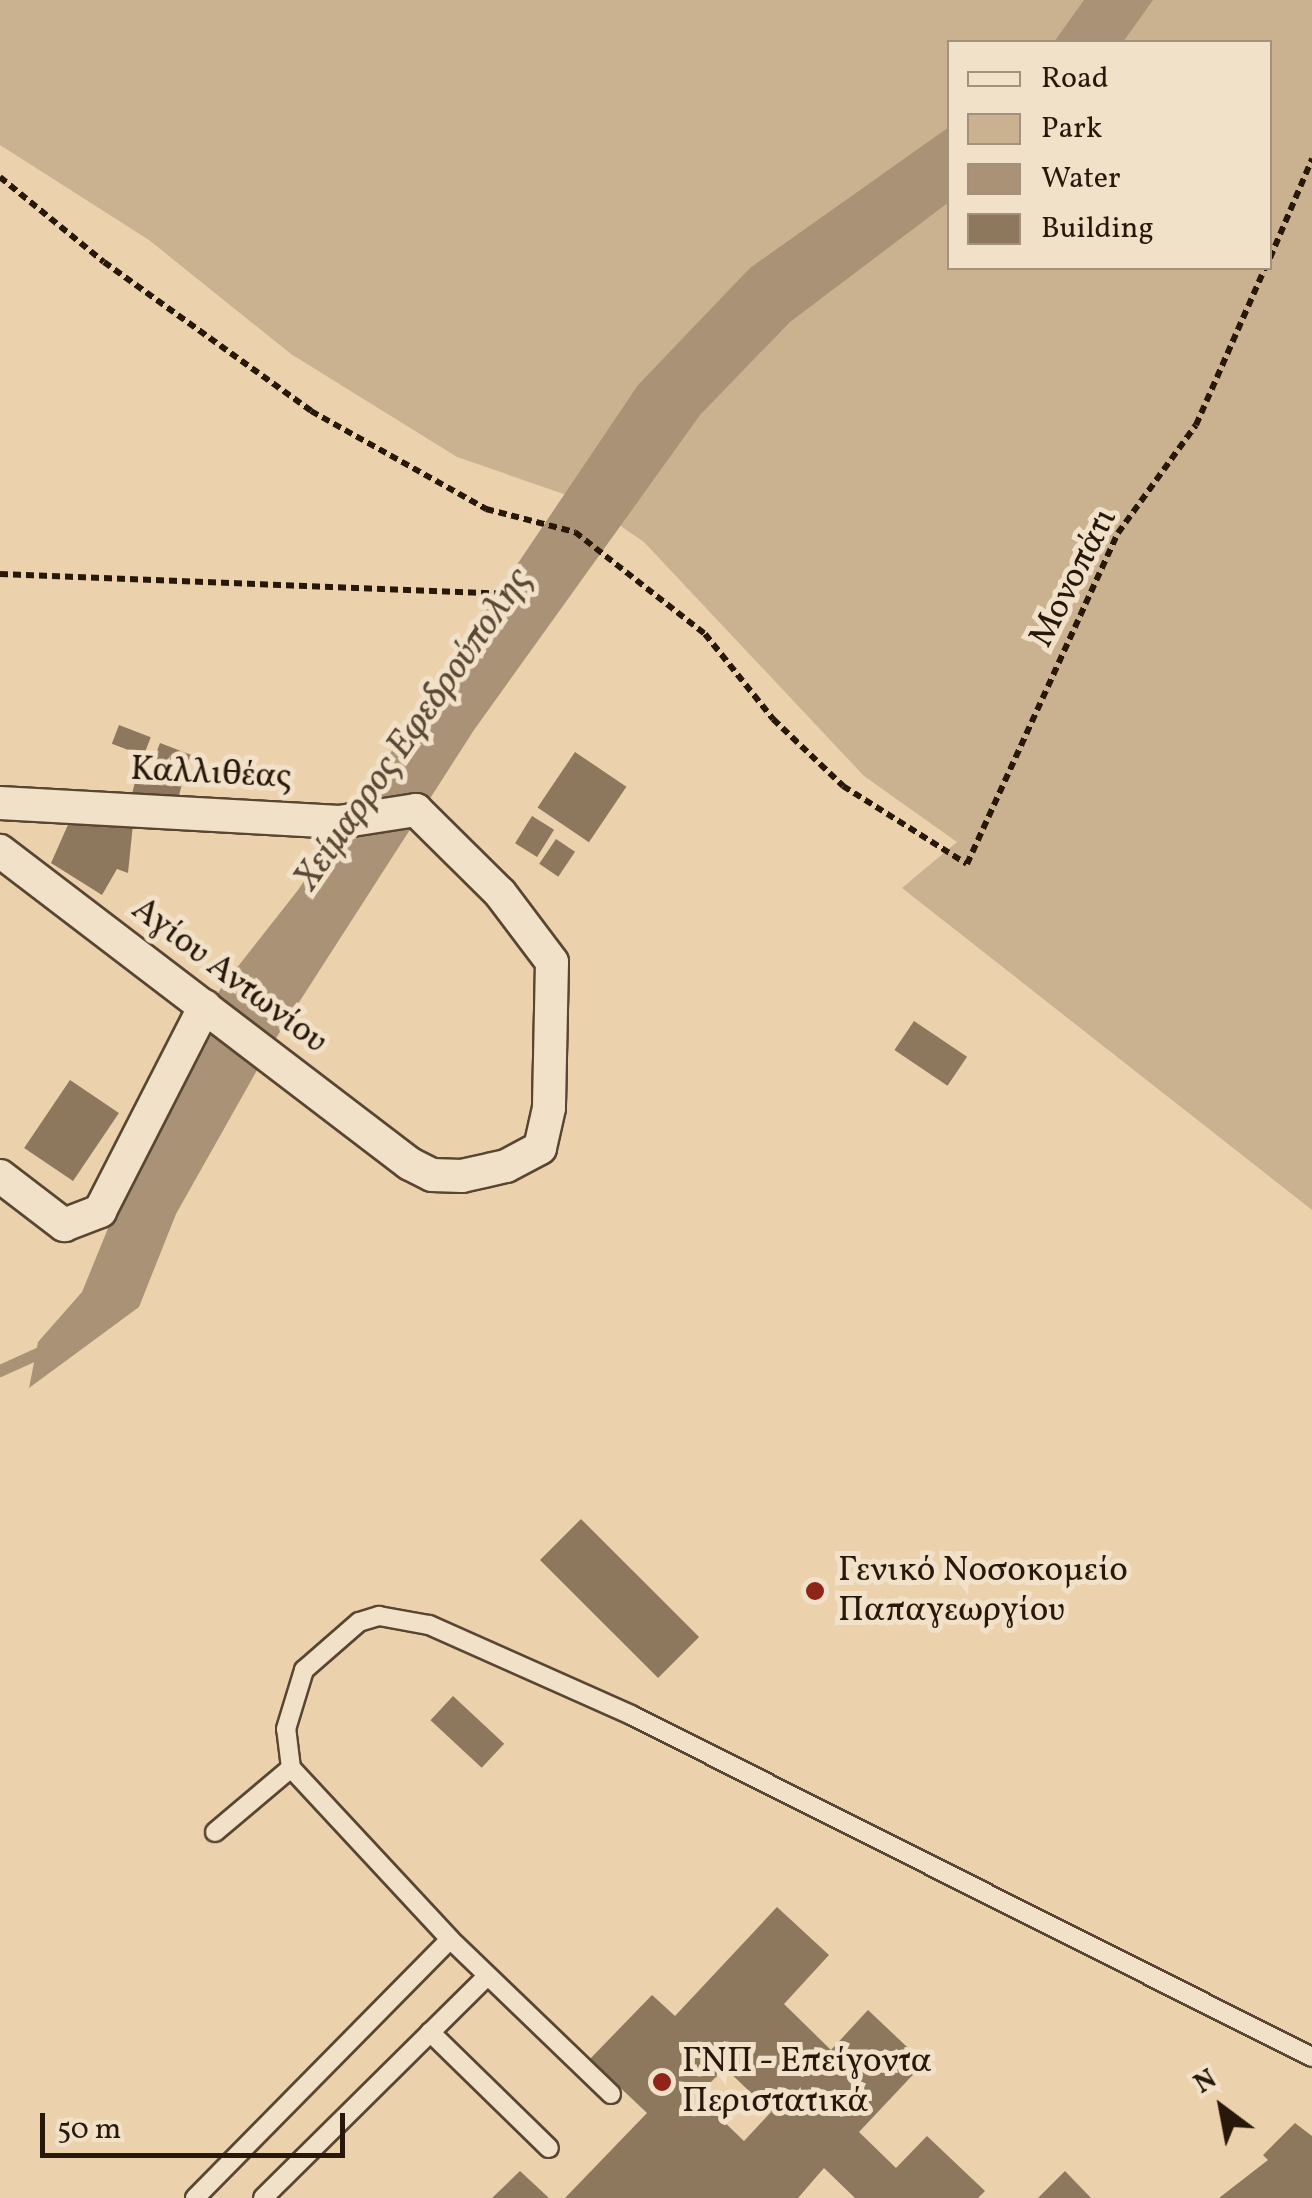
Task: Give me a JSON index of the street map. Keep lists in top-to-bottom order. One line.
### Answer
{"streets":{"street":["Καλλιθέας","Αγίου Αντωνίου"],"path":["Μονοπάτι"]},"crossings":[["Καλλιθέας","Αγίου Αντωνίου"]],"water":["Χείμαρρος Εφεδρούπολης"],"places":["Γενικό Νοσοκομείο Παπαγεωργίου","ΓΝΠ - Επείγοντα Περιστατικά"],"legend":["Road","Park","Water","Building"],"scale_bar":"50 m","north":"top left"}
